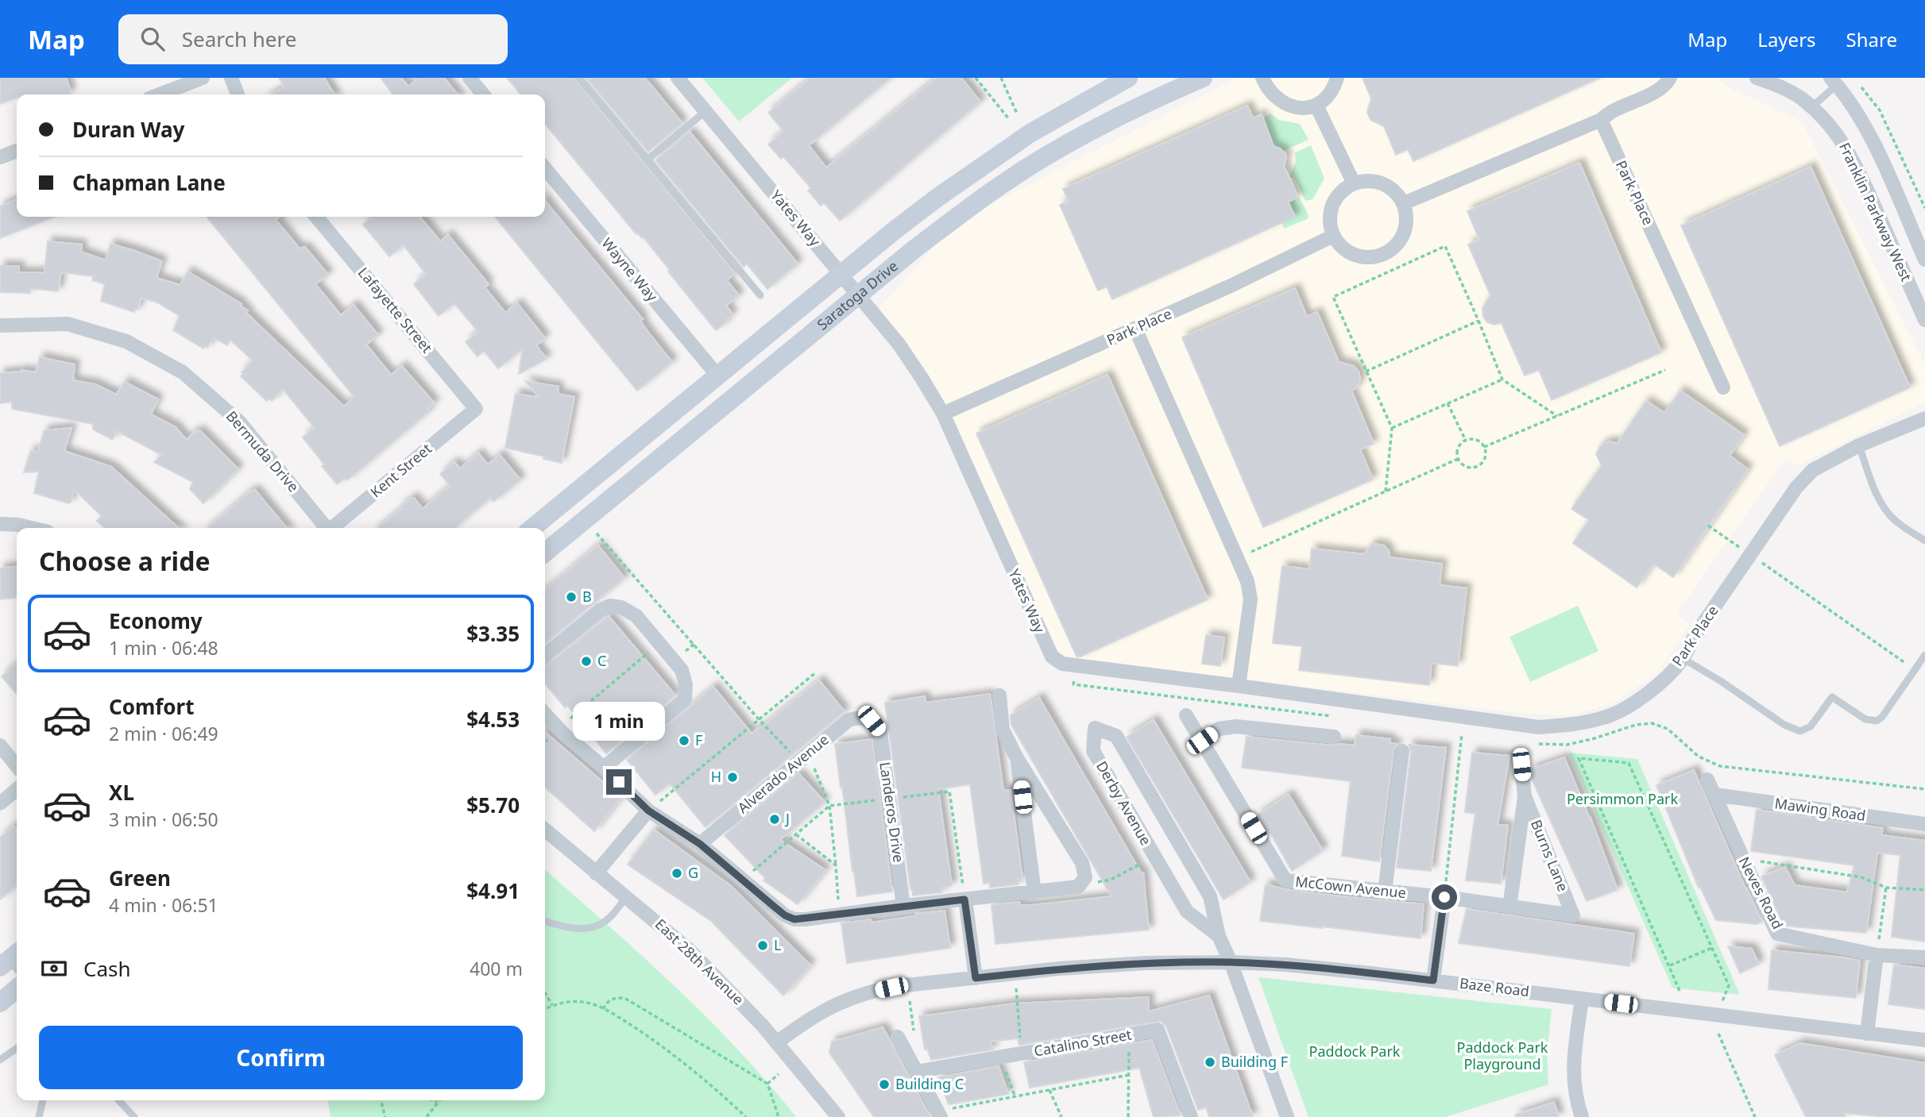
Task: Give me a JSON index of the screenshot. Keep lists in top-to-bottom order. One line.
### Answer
{"streets":{"main road":["Saratoga Drive"],"street":["Park Place","Franklin Parkway West","Yates Way","Wayne Way","Lafayette Street","Bermuda Drive","Kent Street","Alverado Avenue","Derby Avenue","Mawing Road","Landeros Drive","Burns Lane","McCown Avenue","Neves Road","East 28th Avenue","Baze Road","Catalino Street"]},"crossings":[["Park Place","Yates Way"],["Yates Way","Saratoga Drive"],["Wayne Way","Saratoga Drive"],["Lafayette Street","Kent Street"],["Alverado Avenue","Landeros Drive"],["Derby Avenue","Baze Road"],["Mawing Road","Neves Road"],["Burns Lane","McCown Avenue"],["East 28th Avenue","Baze Road"]],"parks":["Persimmon Park","Paddock Park Playground","Paddock Park"],"places":["B","C","F","H","J","G","L","Building F","Building C"],"page":{"header":"Map","search":"Search here","nav":["Map","Layers","Share"],"banner":["Duran Way","Chapman Lane"],"heading":"Choose a ride","list":[{"name":"Economy","note":"1 min · 06:48","value":"$3.35"},{"name":"Comfort","note":"2 min · 06:49","value":"$4.53"},{"name":"XL","note":"3 min · 06:50","value":"$5.70"},{"name":"Green","note":"4 min · 06:51","value":"$4.91"}],"bubble":"1 min","pay":["Cash","400 m"],"buttons":"Confirm"}}
